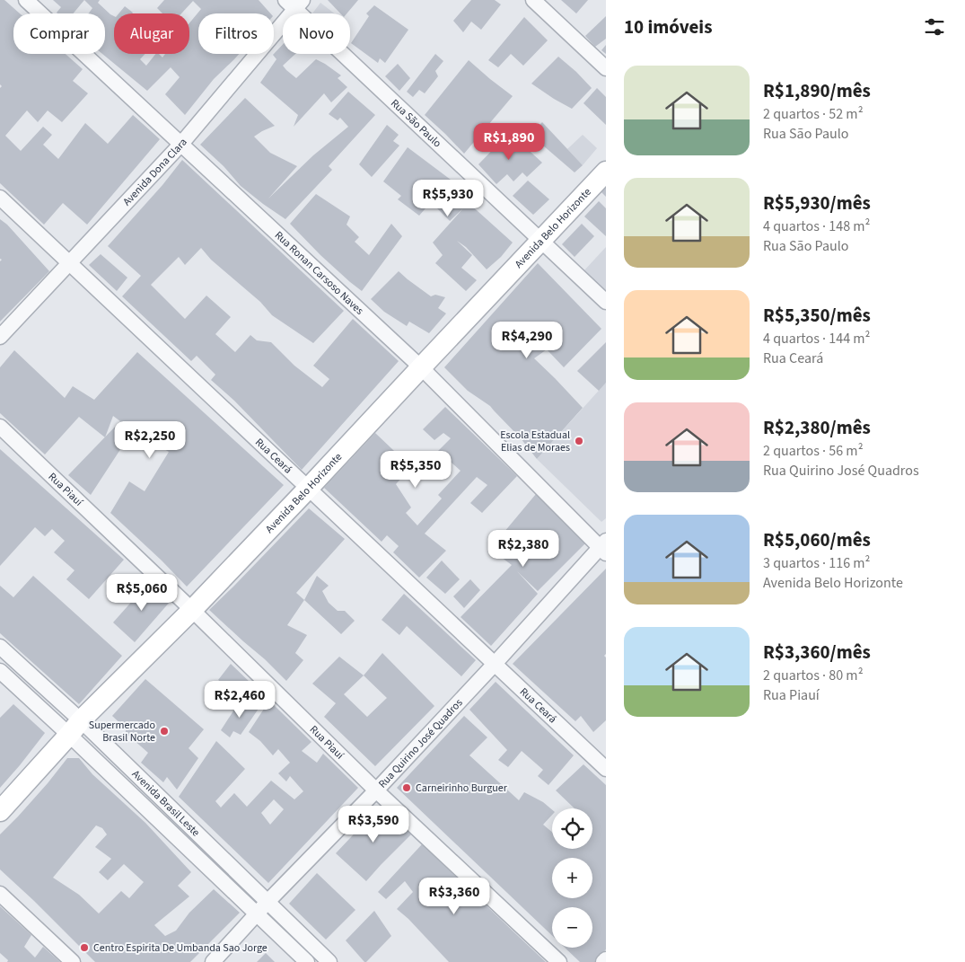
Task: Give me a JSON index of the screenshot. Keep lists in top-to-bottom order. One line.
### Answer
{"streets":{"street":["Rua São Paulo","Avenida Dona Clara","Avenida Belo Horizonte","Rua Ronan Carsoso Naves","Rua Ceará","Rua Piauí","Rua Quirino José Quadros","Avenida Brasil Leste"]},"crossings":[["Rua São Paulo","Avenida Dona Clara"],["Rua São Paulo","Avenida Belo Horizonte"],["Avenida Dona Clara","Rua Ronan Carsoso Naves"],["Avenida Dona Clara","Rua Ceará"],["Avenida Belo Horizonte","Rua Ronan Carsoso Naves"],["Avenida Belo Horizonte","Rua Ceará"],["Avenida Belo Horizonte","Rua Piauí"],["Avenida Belo Horizonte","Avenida Brasil Leste"],["Rua Ronan Carsoso Naves","Rua Quirino José Quadros"],["Rua Ceará","Rua Quirino José Quadros"],["Rua Piauí","Rua Quirino José Quadros"],["Rua Quirino José Quadros","Avenida Brasil Leste"]],"places":["Escola Estadual Elias de Moraes","Supermercado Brasil Norte","Carneirinho Burguer","Centro Espirita De Umbanda Sao Jorge"],"page":{"heading":"10 imóveis","chip":["Comprar","Alugar","Filtros","Novo"],"list":[{"name":"R$1,890/mês","note":"2 quartos · 52 m² · Rua São Paulo"},{"name":"R$5,930/mês","note":"4 quartos · 148 m² · Rua São Paulo"},{"name":"R$5,350/mês","note":"4 quartos · 144 m² · Rua Ceará"},{"name":"R$2,380/mês","note":"2 quartos · 56 m² · Rua Quirino José Quadros"},{"name":"R$5,060/mês","note":"3 quartos · 116 m² · Avenida Belo Horizonte"},{"name":"R$3,360/mês","note":"2 quartos · 80 m² · Rua Piauí"}],"price":["R$1,890","R$5,930","R$4,290","R$2,250","R$5,350","R$2,380","R$5,060","R$2,460","R$3,590","R$3,360"],"map_buttons":["+","−"]}}
